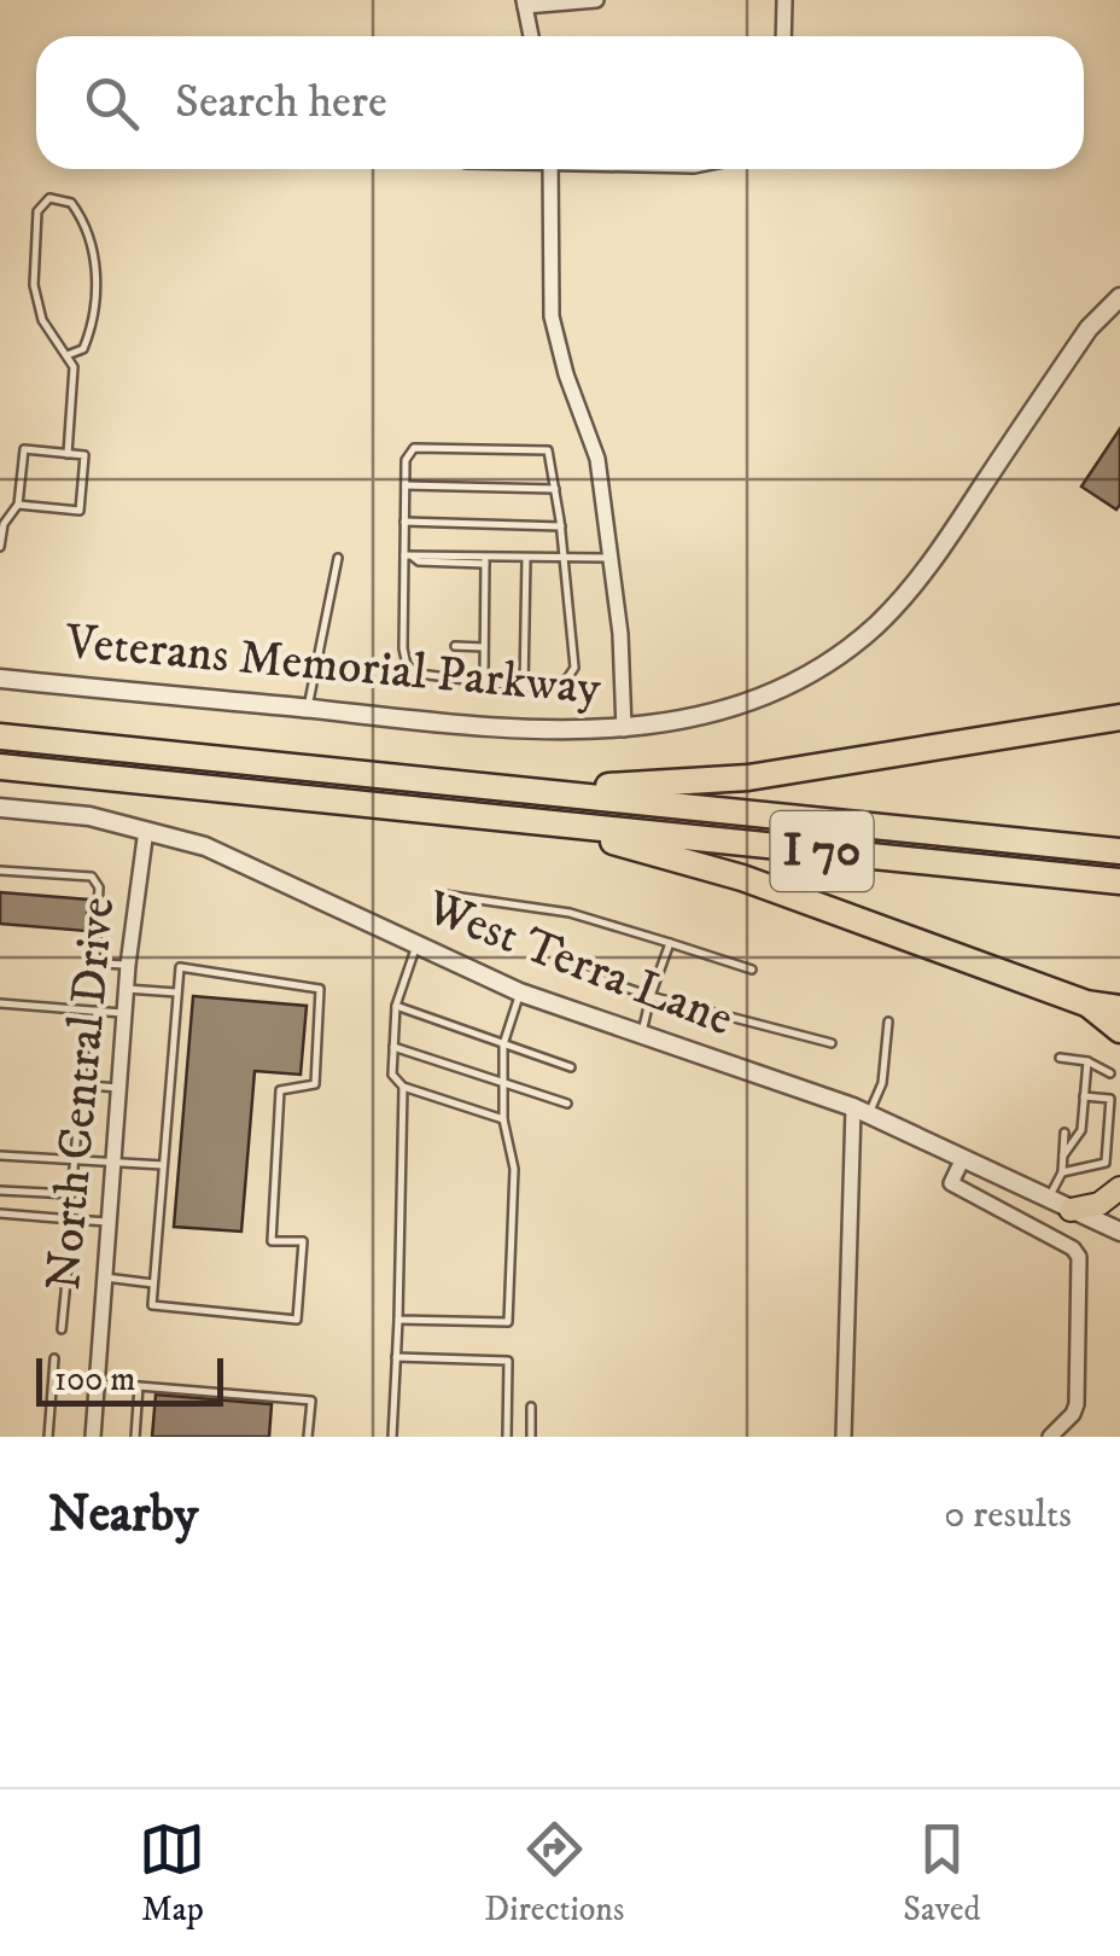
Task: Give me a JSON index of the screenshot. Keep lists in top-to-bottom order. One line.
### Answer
{"streets":{"highway":["I 70"],"street":["Veterans Memorial Parkway","West Terra Lane","North Central Drive"]},"crossings":[["West Terra Lane","North Central Drive"]],"scale_bar":"100 m","page":{"search":"Search here","scale":"100 m","heading":["Nearby","0 results"],"nav":["Map","Directions","Saved"]}}
